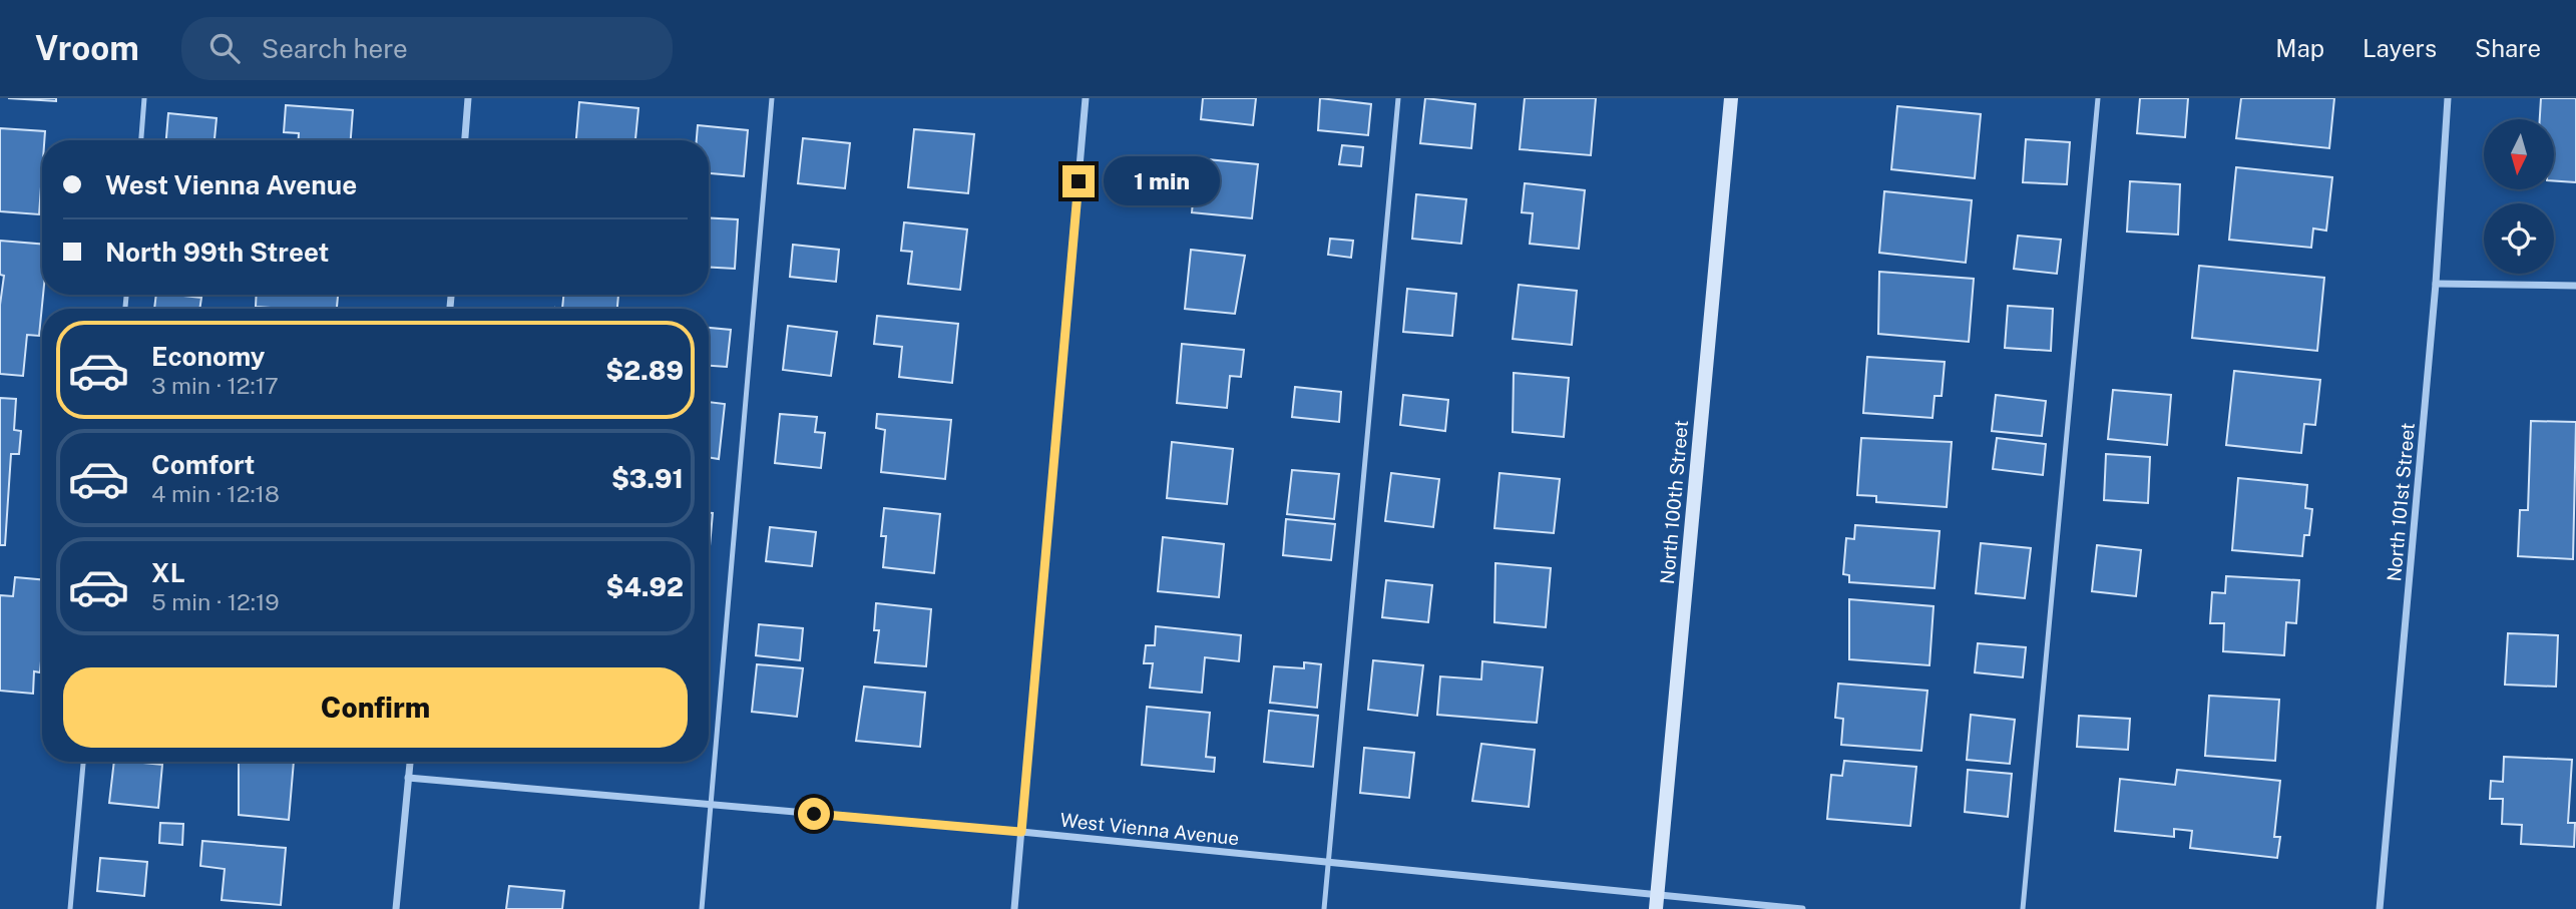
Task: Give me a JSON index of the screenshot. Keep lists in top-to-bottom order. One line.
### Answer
{"streets":{"street":["North 100th Street","North 101st Street","West Vienna Avenue"]},"crossings":[["North 100th Street","West Vienna Avenue"]],"north":"bottom","page":{"header":"Vroom","search":"Search here","nav":["Map","Layers","Share"],"banner":["West Vienna Avenue","North 99th Street"],"bubble":"1 min","list":[{"name":"Economy","note":"3 min · 12:17","value":"$2.89"},{"name":"Comfort","note":"4 min · 12:18","value":"$3.91"},{"name":"XL","note":"5 min · 12:19","value":"$4.92"}],"buttons":"Confirm"}}
